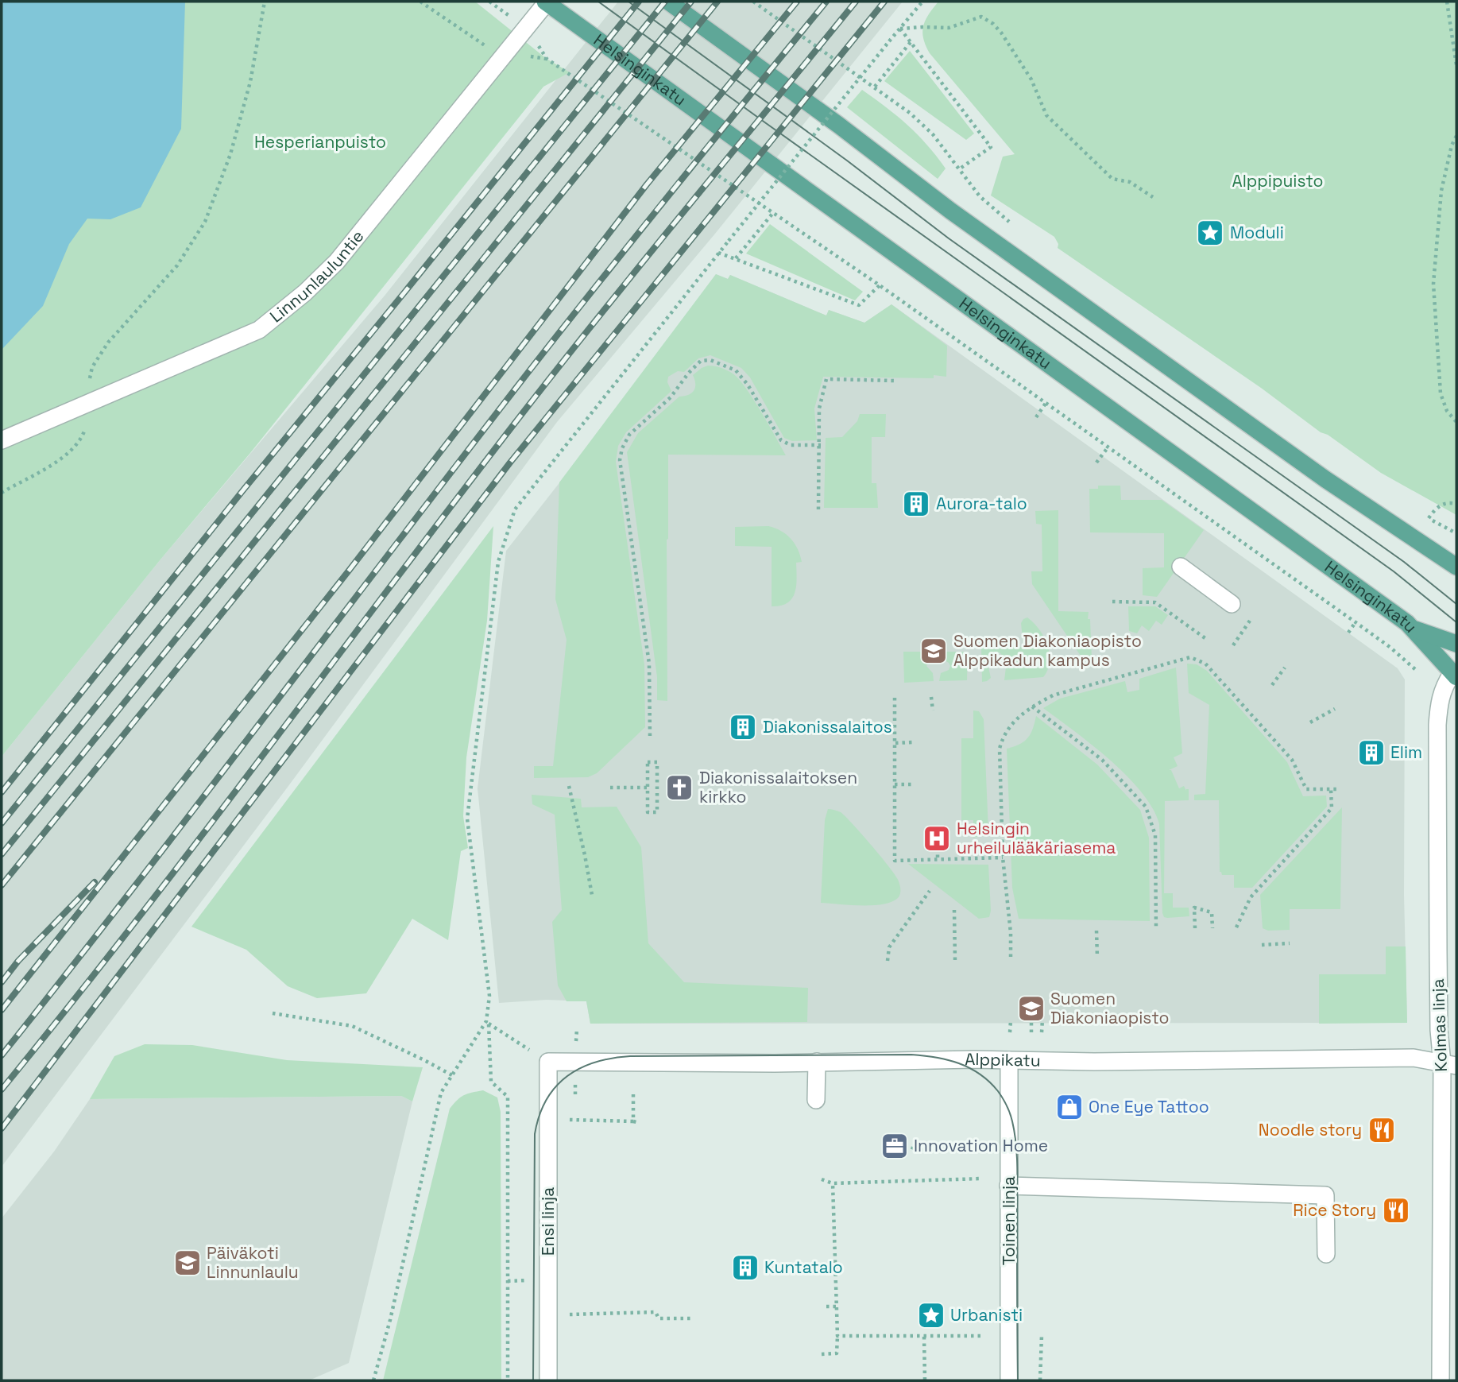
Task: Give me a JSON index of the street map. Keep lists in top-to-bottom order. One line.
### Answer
{"streets":{"main road":["Helsinginkatu"],"street":["Linnunlauluntie","Kolmas linja","Alppikatu","Toinen linja","Ensi linja"]},"crossings":[["Helsinginkatu","Linnunlauluntie"],["Helsinginkatu","Kolmas linja"],["Kolmas linja","Alppikatu"],["Alppikatu","Toinen linja"],["Alppikatu","Ensi linja"]],"parks":["Hesperianpuisto","Alppipuisto"],"places":{"place":["Moduli","Urbanisti"],"building":["Aurora-talo","Diakonissalaitos","Elim","Kuntatalo"],"school or university":["Suomen Diakoniaopisto Alppikadun kampus","Suomen Diakoniaopisto","Päiväkoti Linnunlaulu"],"church":["Diakonissalaitoksen kirkko"],"hospital":["Helsingin urheilulääkäriasema"],"shop":["One Eye Tattoo"],"restaurant":["Noodle story","Rice Story"],"office":["Innovation Home"]}}
